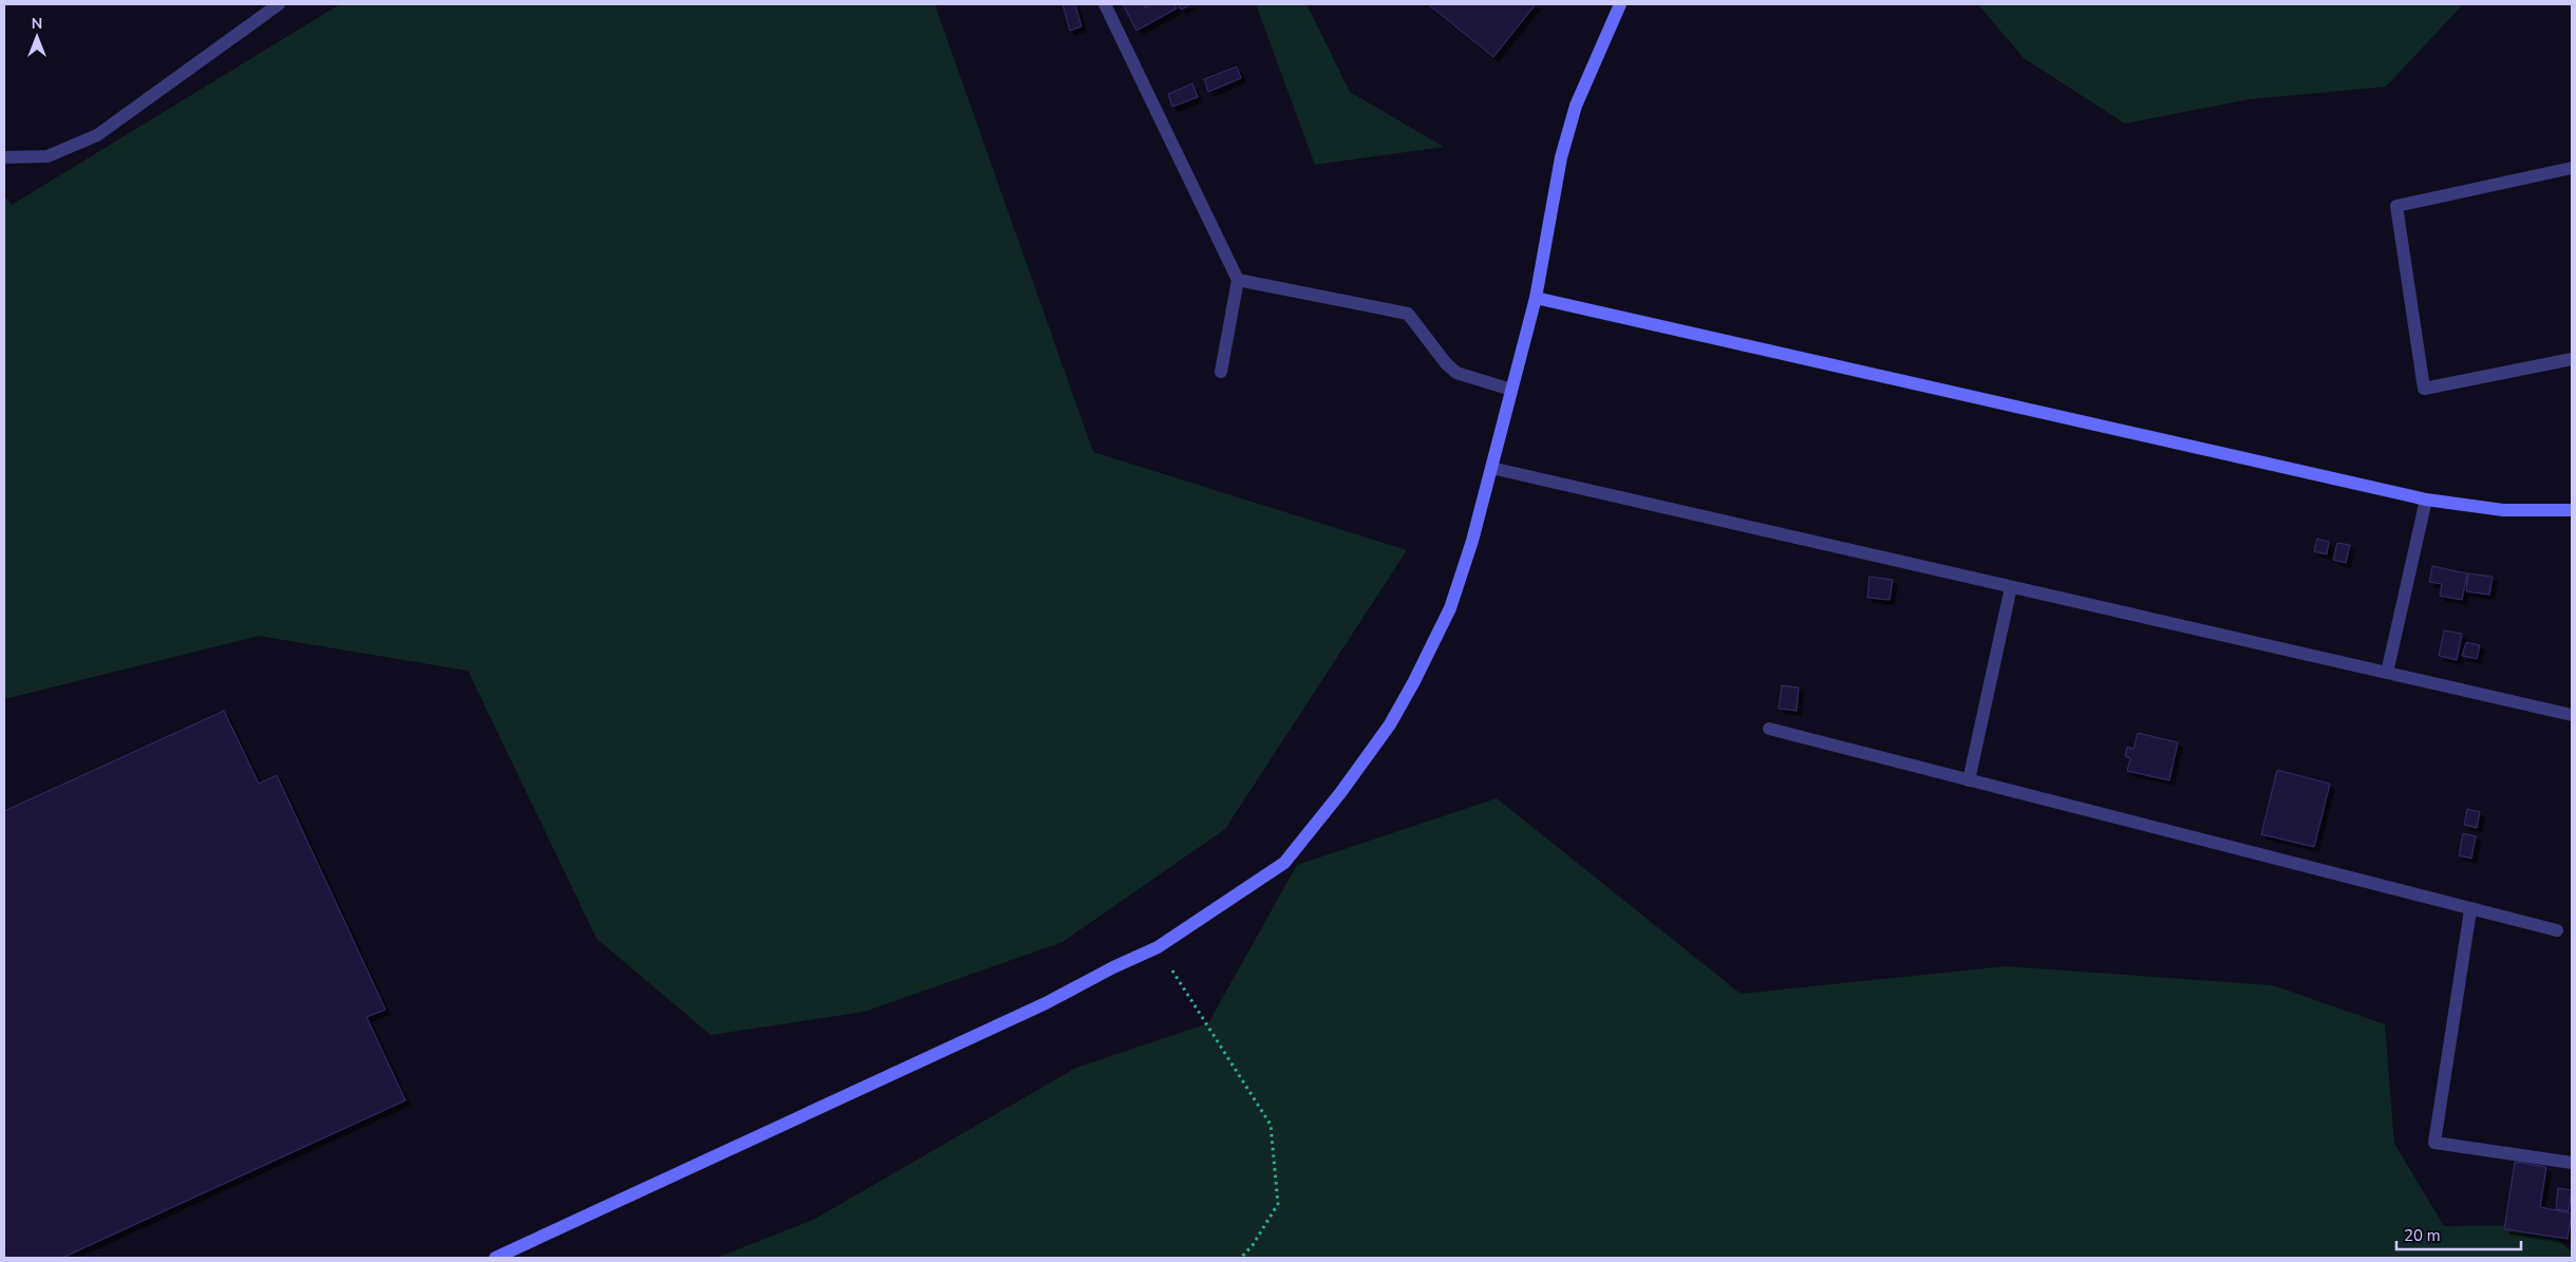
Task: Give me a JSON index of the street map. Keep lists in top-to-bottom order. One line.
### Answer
{"scale_bar":"20 m","north":"top"}
